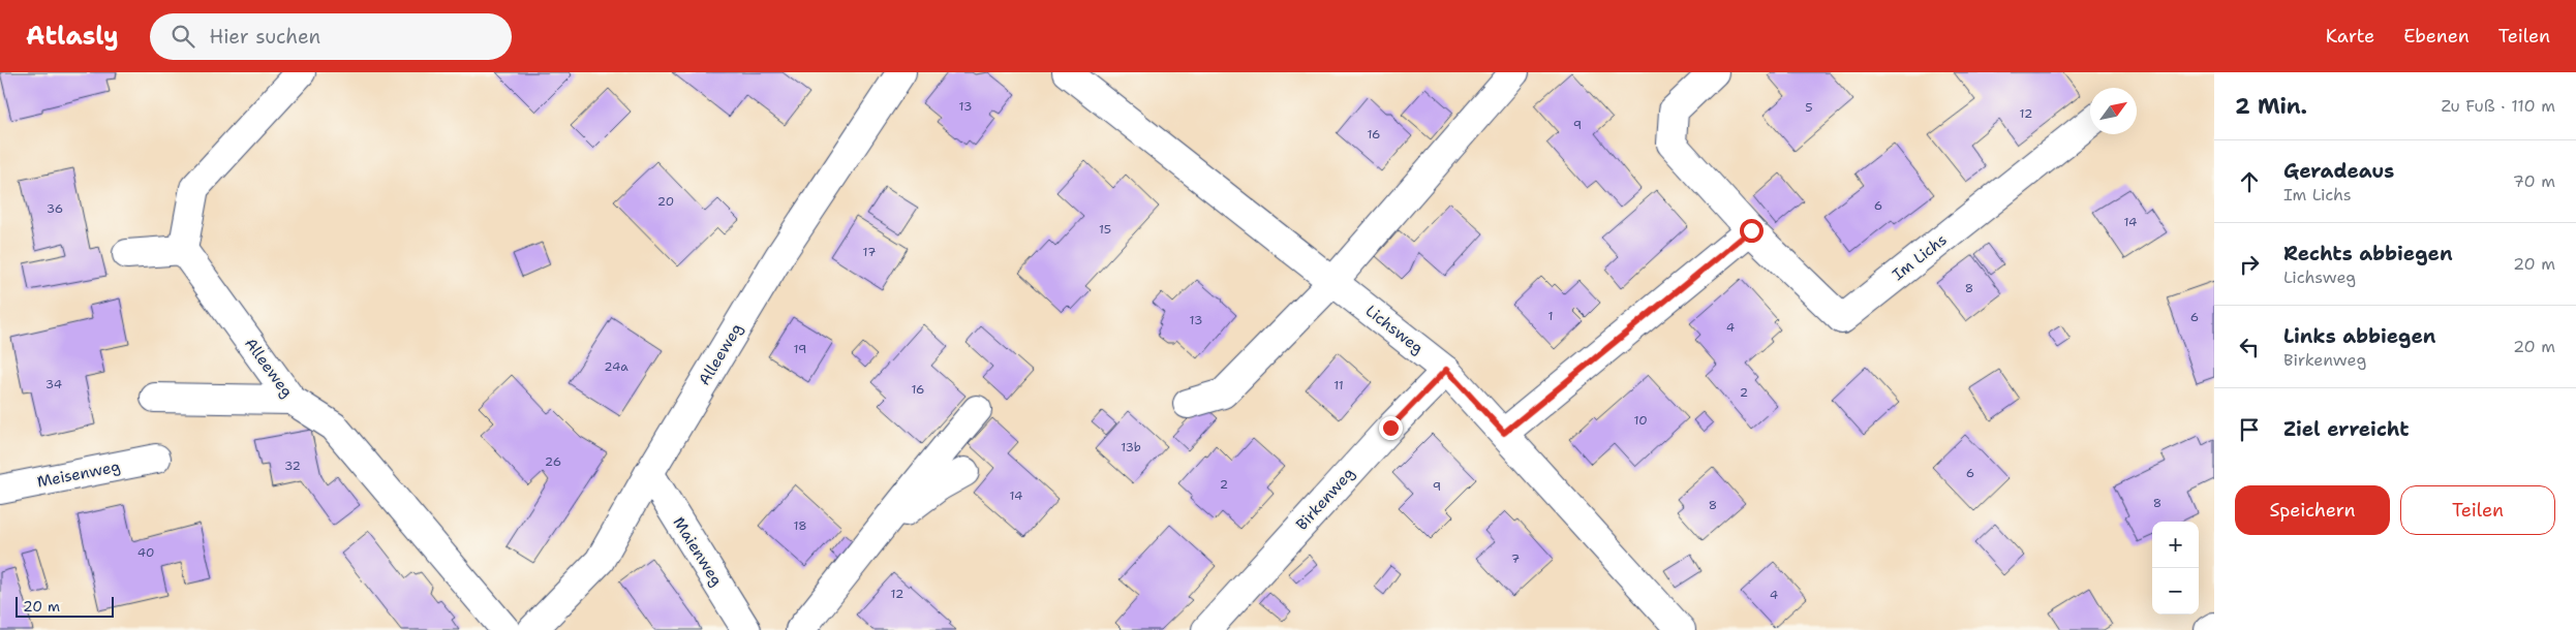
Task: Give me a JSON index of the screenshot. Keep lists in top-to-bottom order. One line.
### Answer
{"streets":{"street":["Im Lichs","Lichsweg","Alleeweg","Meisenweg","Birkenweg","Maienweg"]},"crossings":[["Lichsweg","Birkenweg"],["Alleeweg","Maienweg"]],"house_numbers":["13","5","12","9","16","20","6","36","14","15","17","8","1","6","13","4","19","24a","34","11","16","2","10","13b","26","32","6","2","9","14","8","8","18","40","7","12","4"],"scale_bar":"20 m","north":"top right","page":{"header":"Atlasly","search":"Hier suchen","nav":["Karte","Ebenen","Teilen"],"heading":["2 Min.","Zu Fuß · 110 m"],"list":[["Geradeaus","Im Lichs","70 m"],["Rechts abbiegen","Lichsweg","20 m"],["Links abbiegen","Birkenweg","20 m"],"Ziel erreicht"],"buttons":["Speichern","Teilen"],"map_buttons":["+","−"],"scale":"20 m"}}
